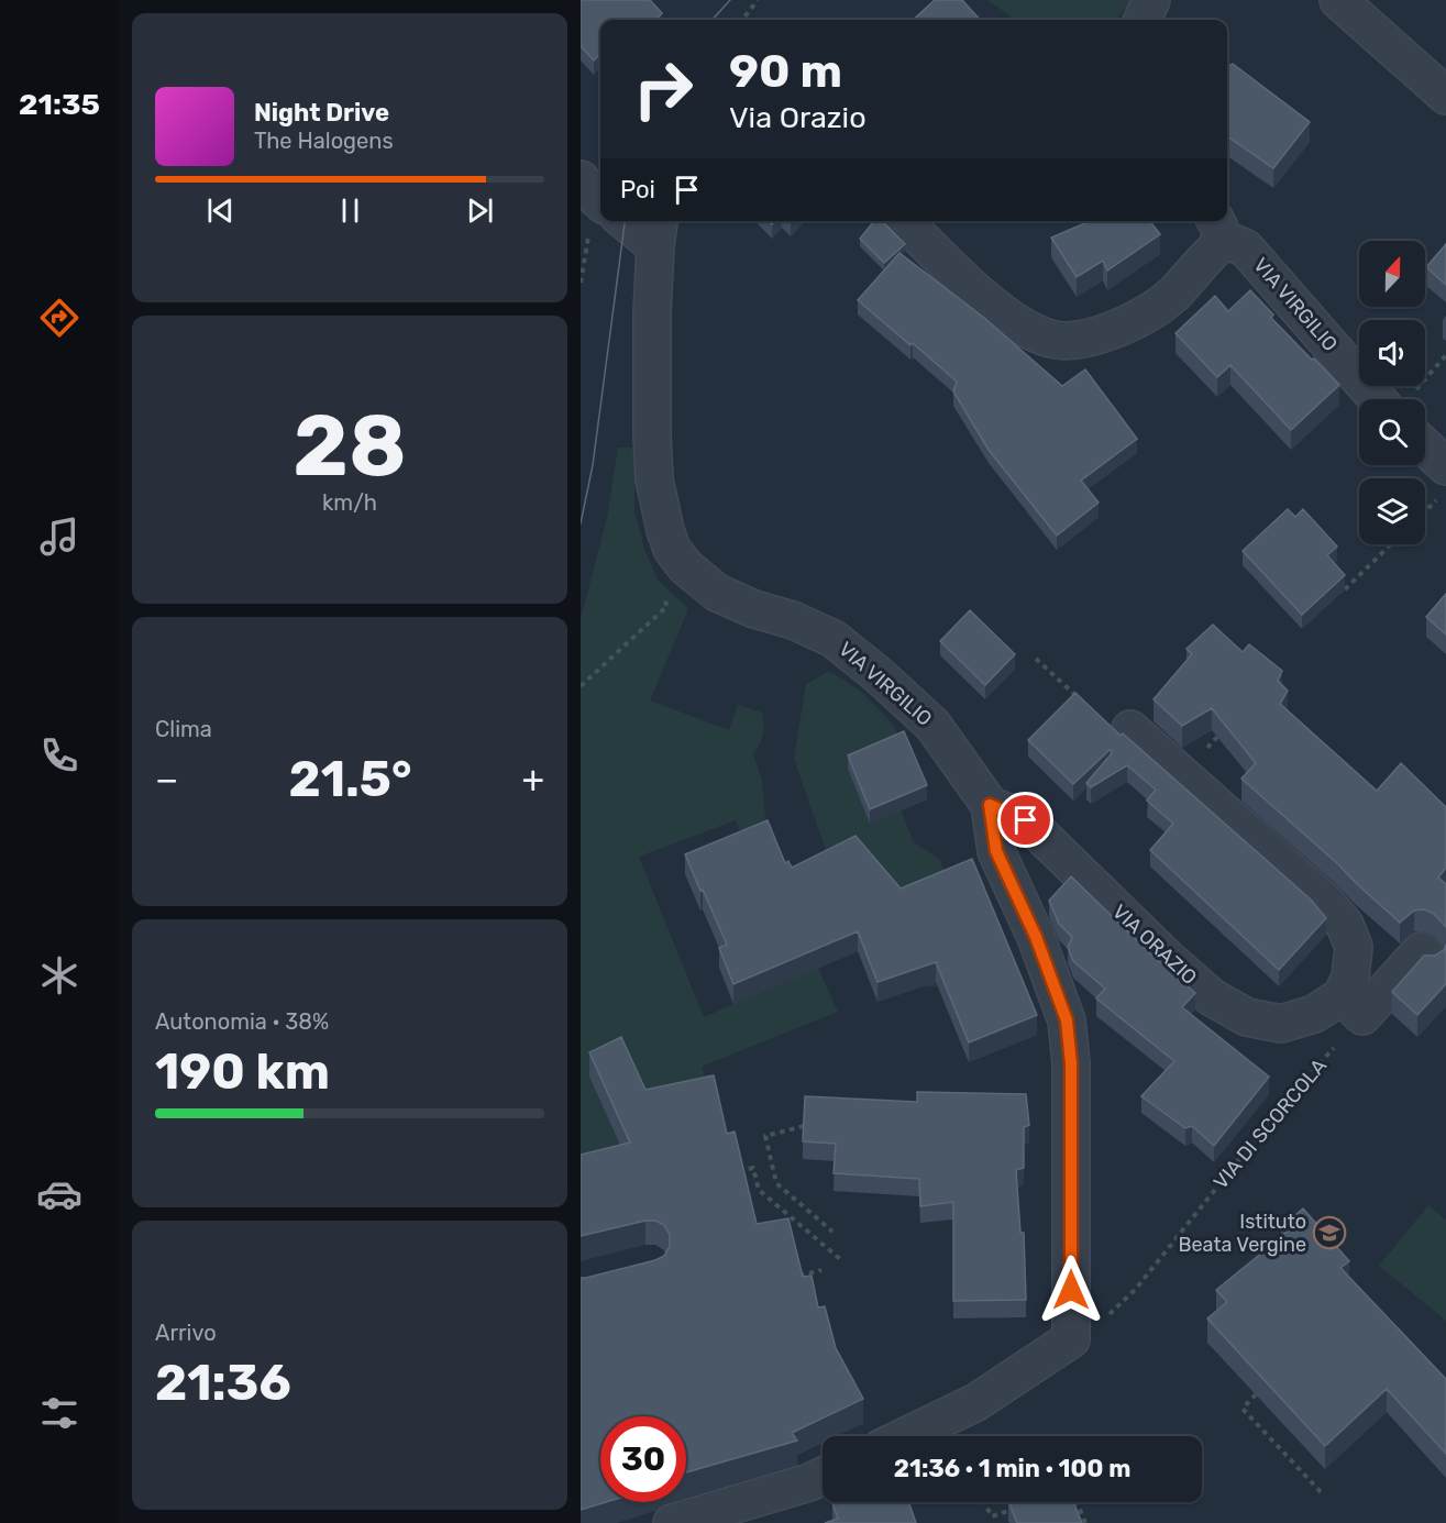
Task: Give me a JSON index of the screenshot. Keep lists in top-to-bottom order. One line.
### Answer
{"streets":{"street":["VIA VIRGILIO","VIA ORAZIO"],"path":["VIA DI SCORCOLA"]},"crossings":[["VIA VIRGILIO","VIA ORAZIO"],["VIA VIRGILIO","VIA DI SCORCOLA"],["VIA ORAZIO","VIA DI SCORCOLA"]],"places":{"school or university":["Istituto Beata Vergine"]},"north":"top","page":{"tabs":"21:35","turn":["90 m","Via Orazio"],"song":["Night Drive","The Halogens"],"then":"Poi","tile":[["28","km/h"],"Clima",["Autonomia · 38%","190 km"],["Arrivo","21:36"]],"heat":["−","21.5°","+"],"limit":"30","trip":"21:36 · 1 min · 100 m"}}
